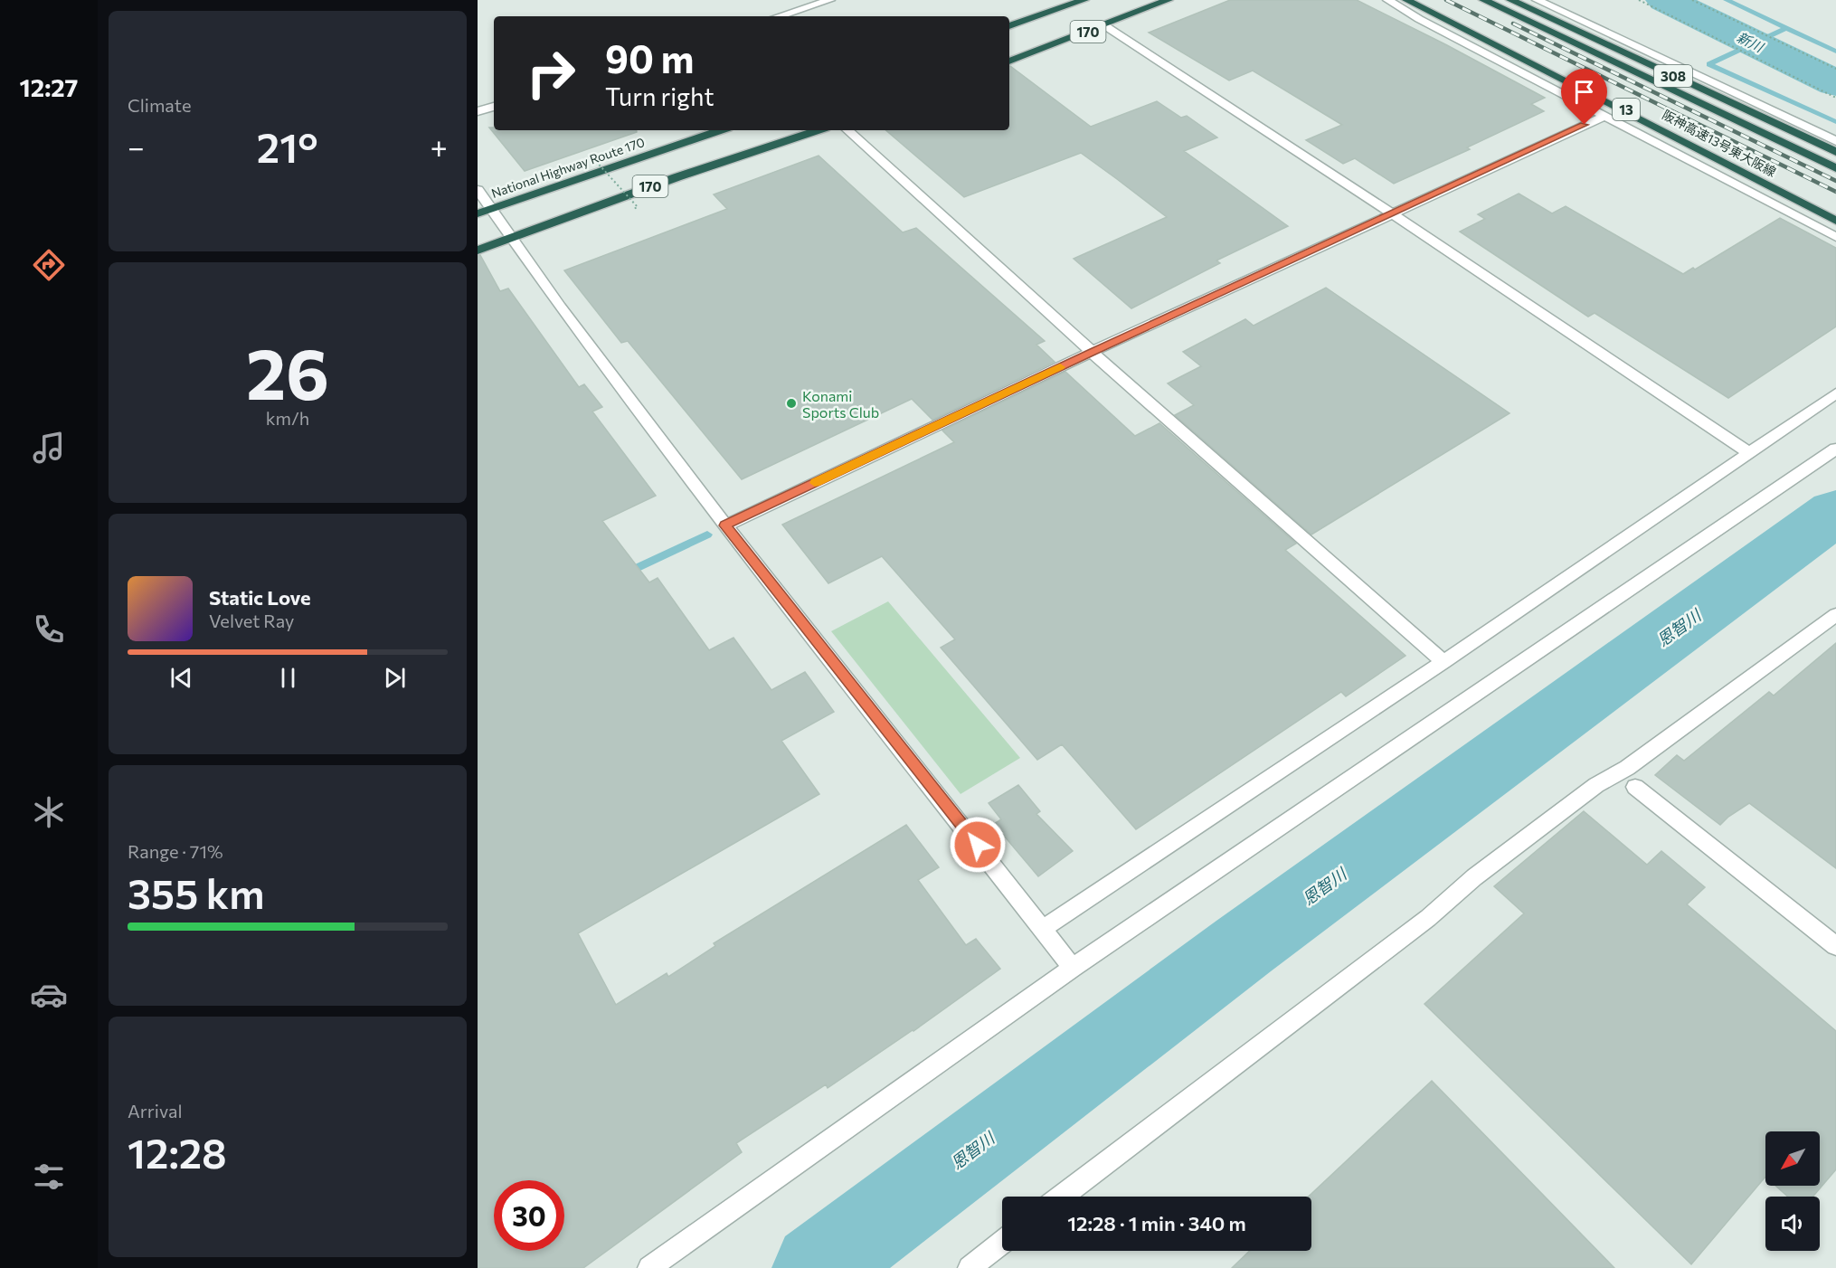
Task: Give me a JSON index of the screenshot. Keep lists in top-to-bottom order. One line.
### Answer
{"streets":{"highway":["170","308","13","阪神高速13号東大阪線","National Highway Route 170"]},"water":["新川","恩智川"],"places":["Konami Sports Club"],"north":"bottom left","page":{"tabs":"12:27","tile":["Climate",["26","km/h"],["Range · 71%","355 km"],["Arrival","12:28"]],"turn":["90 m","Turn right"],"heat":["−","21°","+"],"song":["Static Love","Velvet Ray"],"limit":"30","trip":"12:28 · 1 min · 340 m"}}
